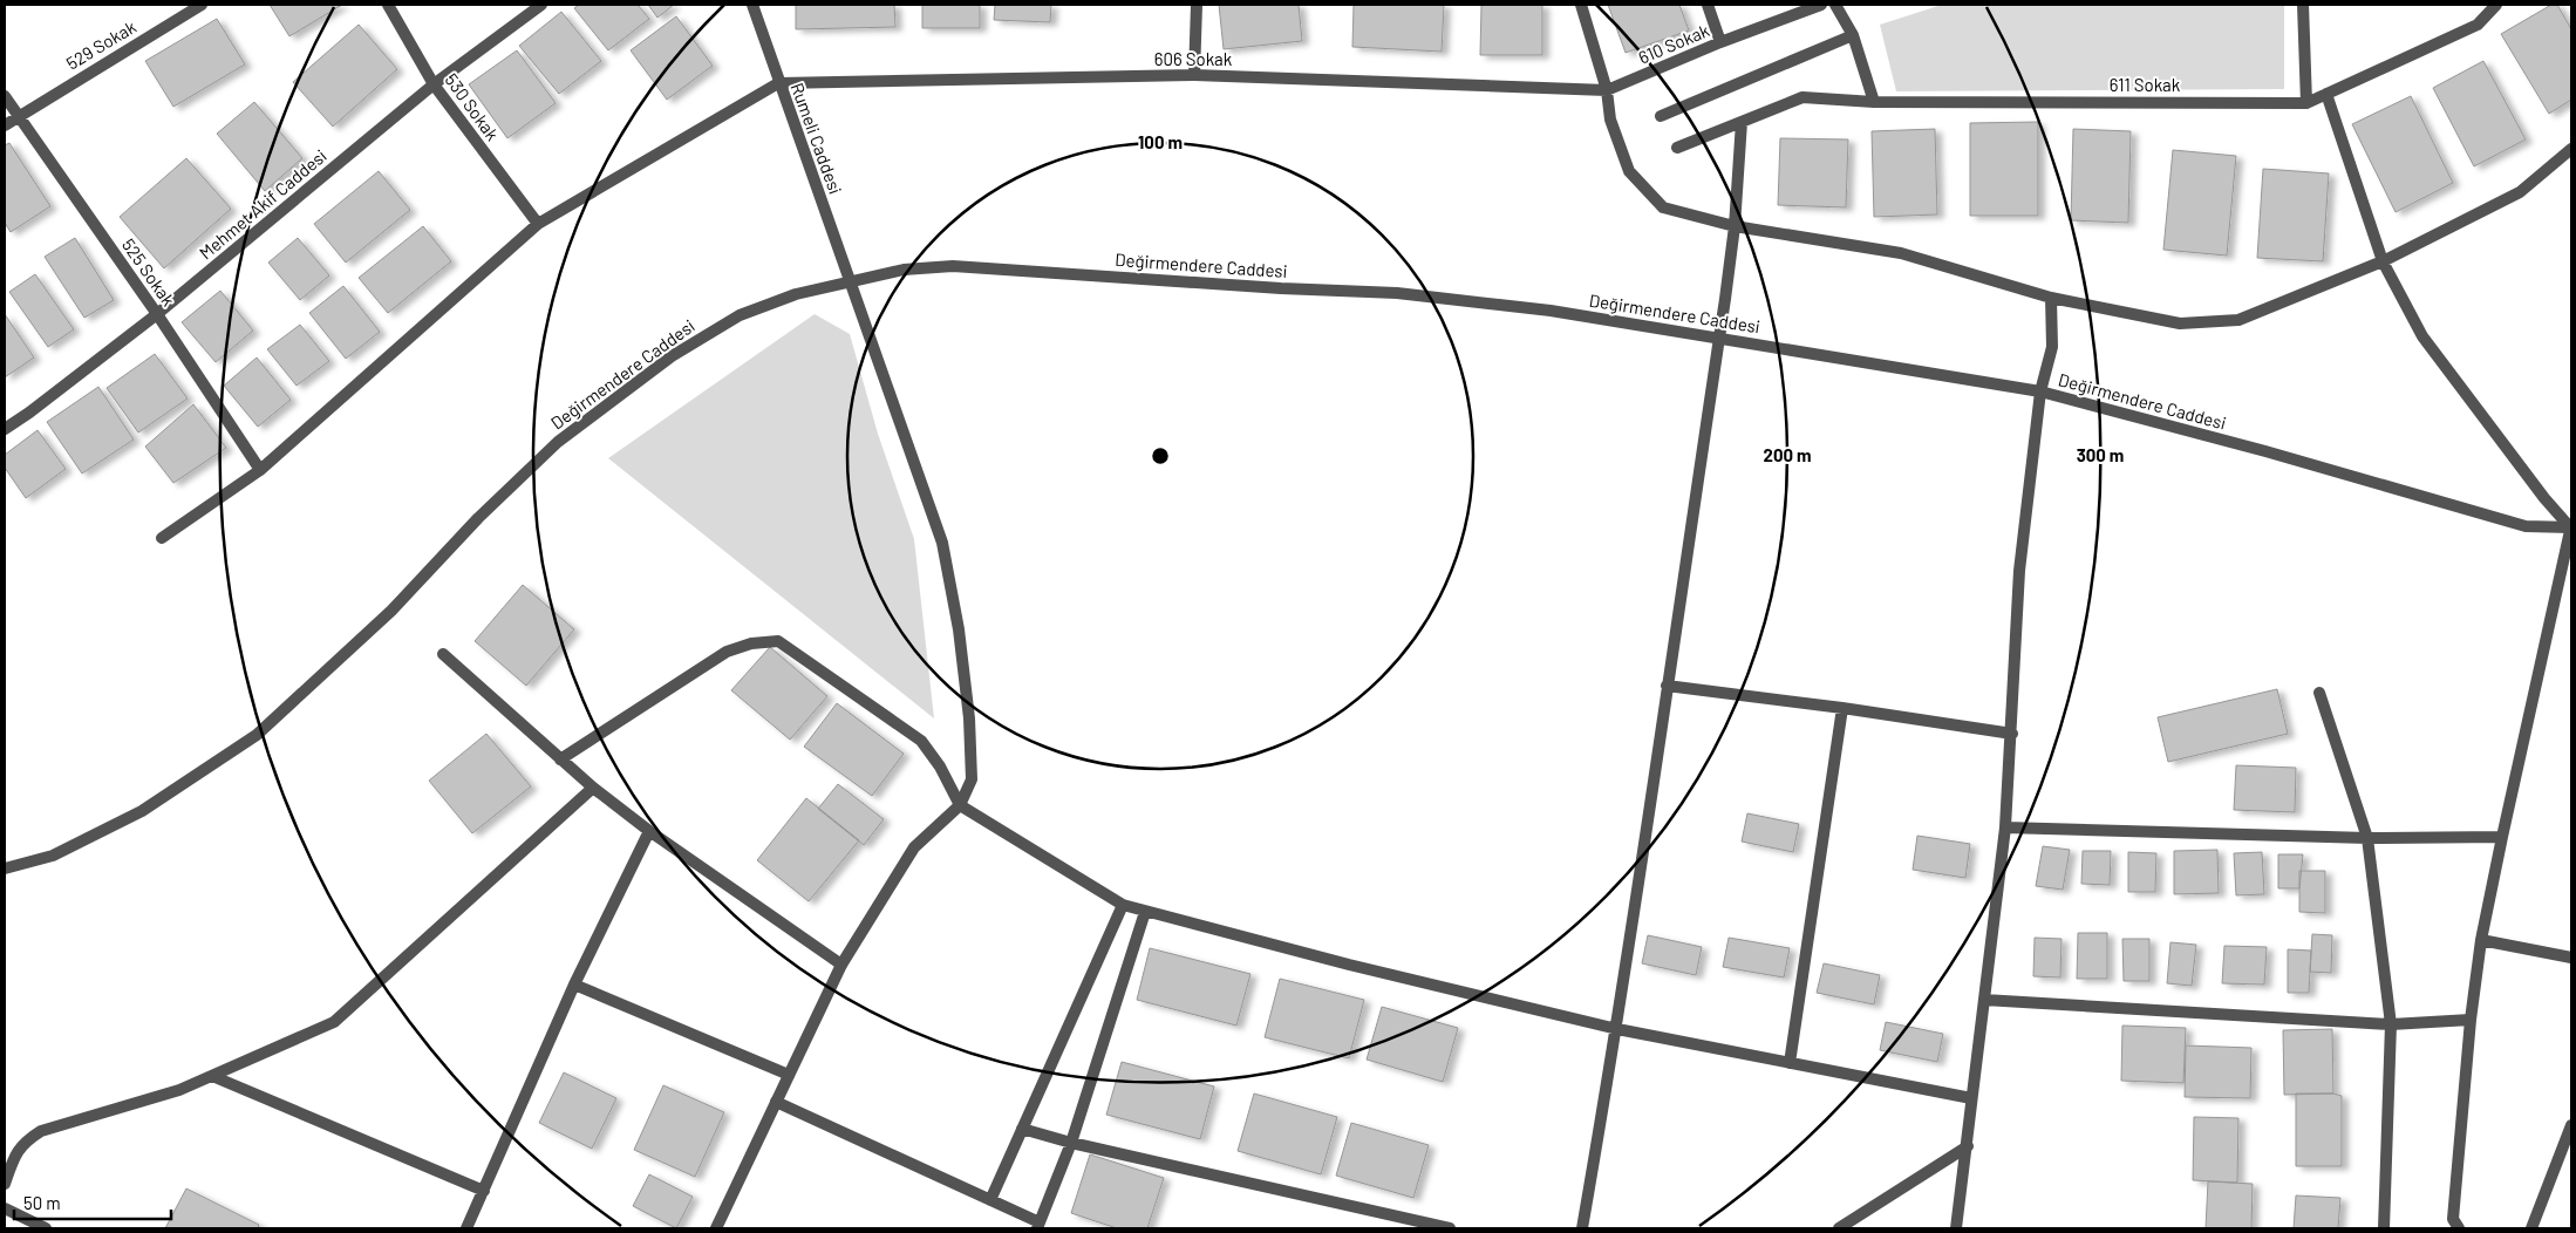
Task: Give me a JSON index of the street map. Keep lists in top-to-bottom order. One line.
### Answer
{"streets":{"street":["610 Sokak","529 Sokak","606 Sokak","611 Sokak","530 Sokak","Rumeli Caddesi","Mehmet Akif Caddesi","Değirmendere Caddesi","525 Sokak"]},"crossings":[["610 Sokak","606 Sokak"],["529 Sokak","525 Sokak"],["606 Sokak","Rumeli Caddesi"],["530 Sokak","Mehmet Akif Caddesi"],["Rumeli Caddesi","Değirmendere Caddesi"],["Mehmet Akif Caddesi","525 Sokak"]],"scale_bar":"50 m","rings":["100 m","200 m","300 m"]}
